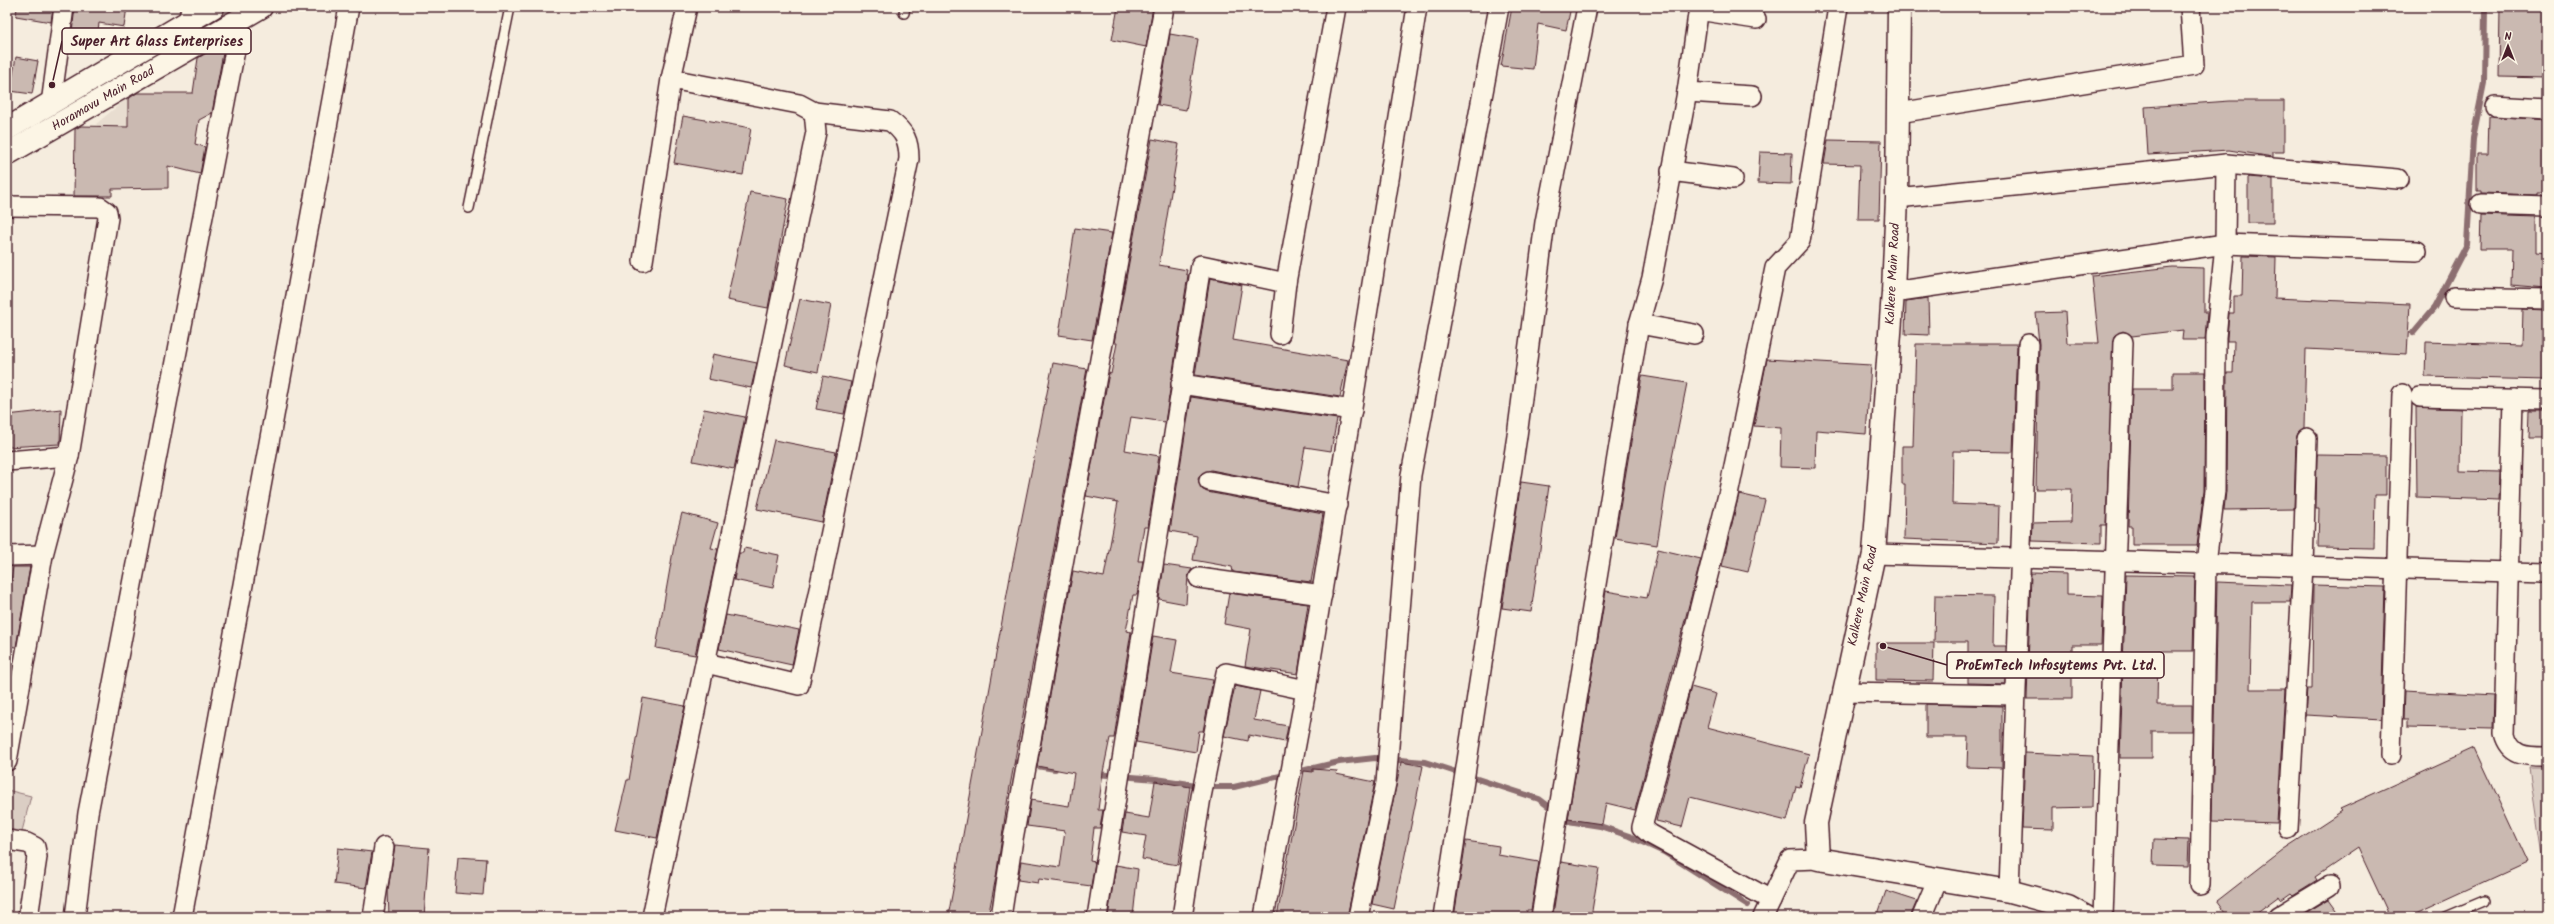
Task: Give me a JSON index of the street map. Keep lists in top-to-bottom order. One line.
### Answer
{"streets":{"street":["Horamavu Main Road","Kalkere Main Road"]},"places":["Super Art Glass Enterprises","ProEmTech Infosytems Pvt. Ltd."],"north":"top"}
